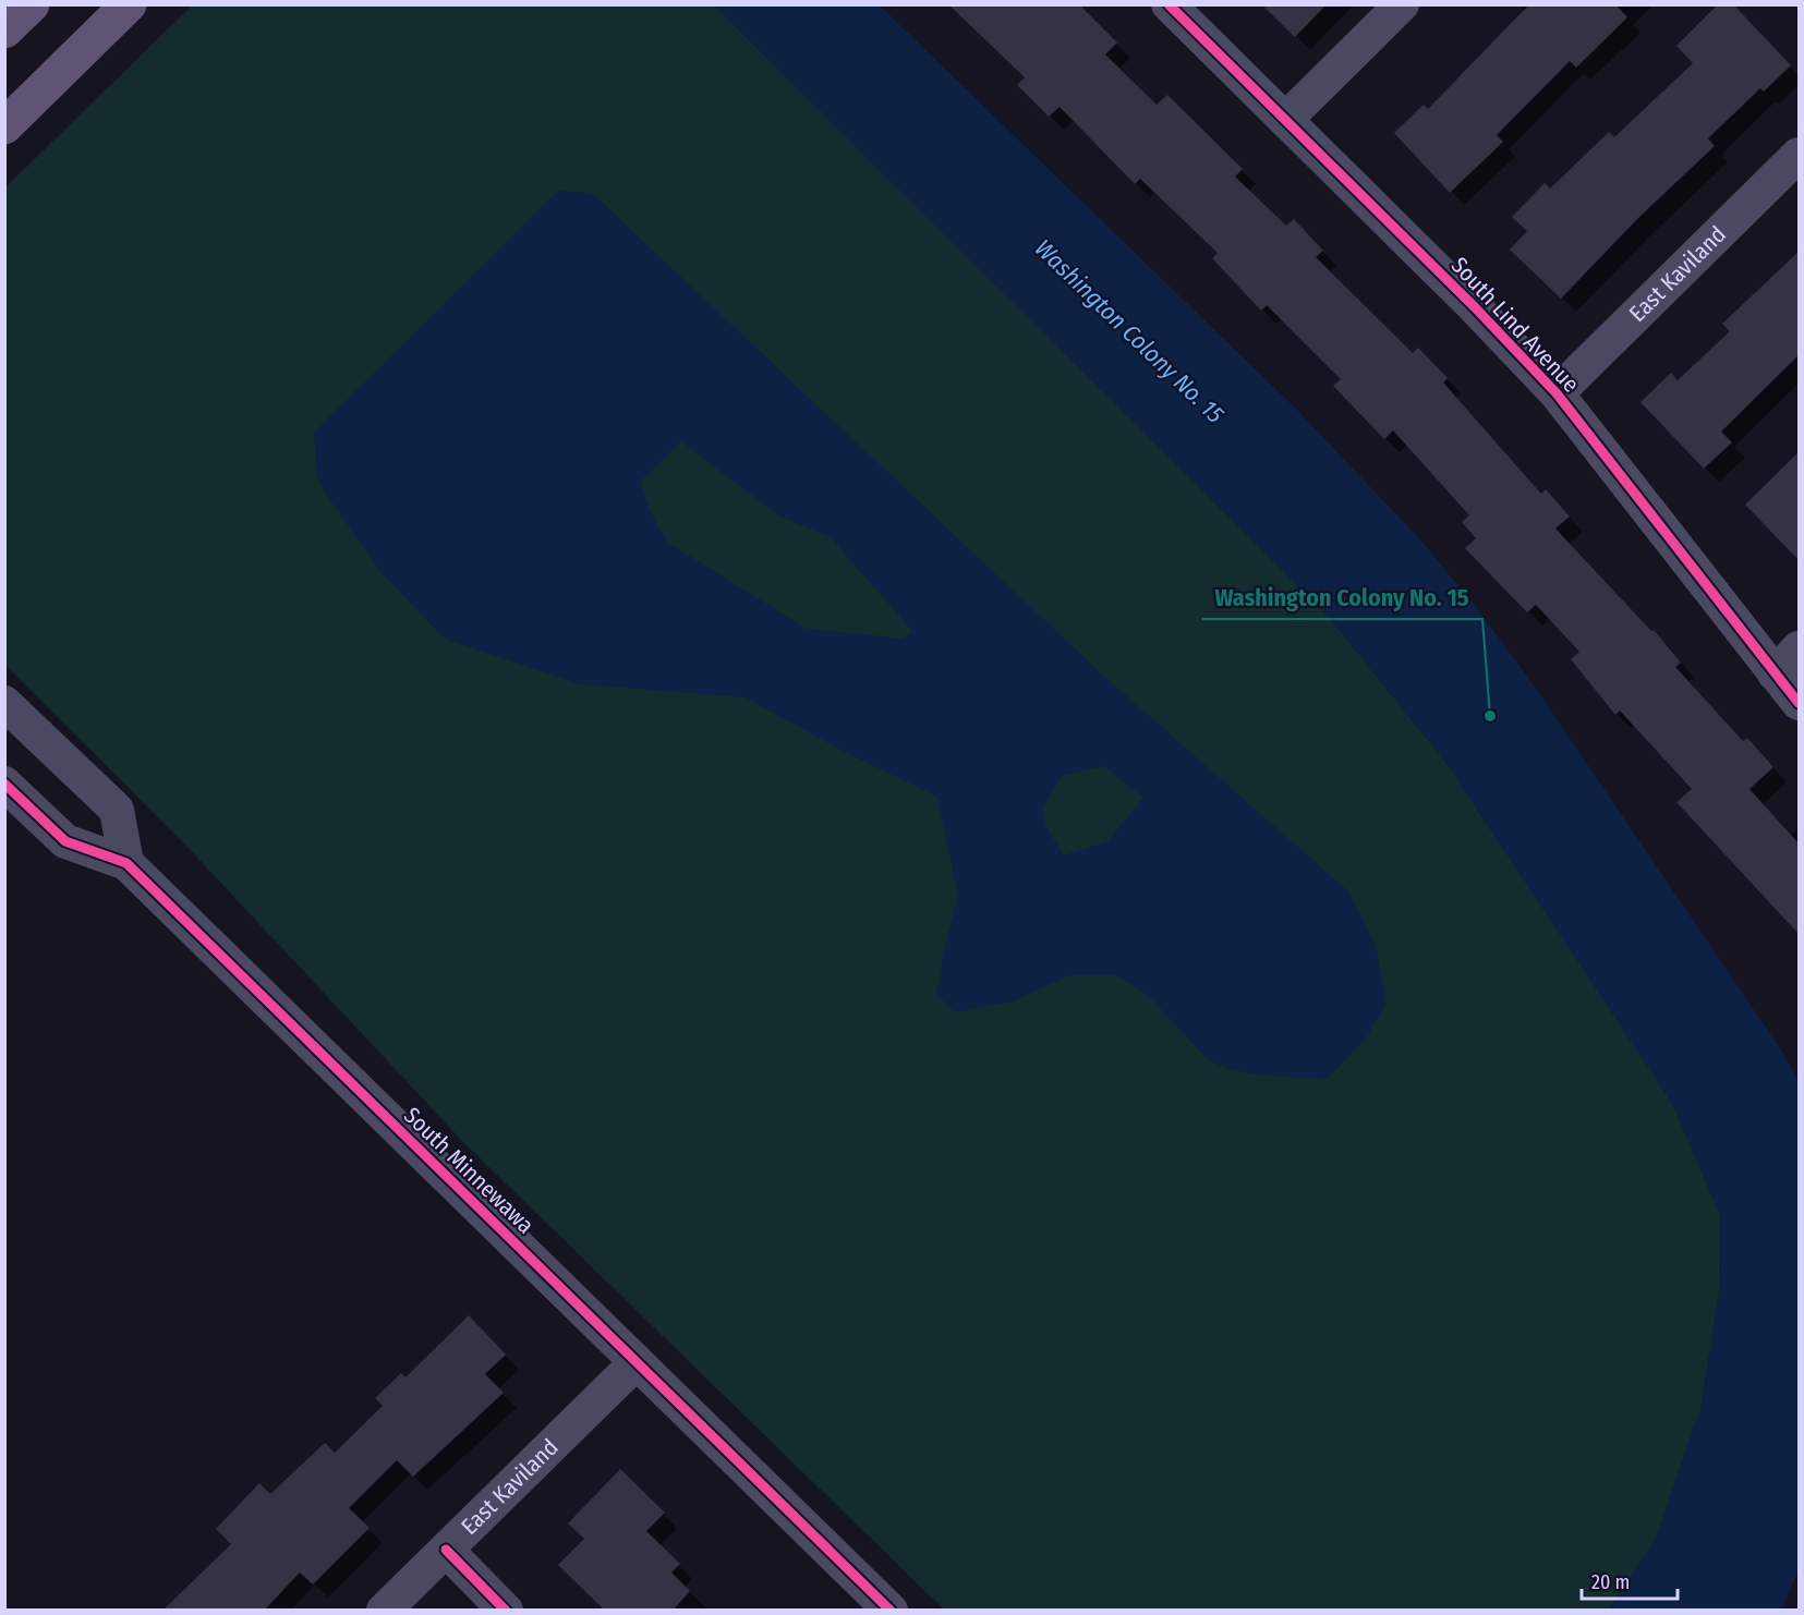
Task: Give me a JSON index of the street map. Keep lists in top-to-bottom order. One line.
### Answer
{"streets":{"street":["East Kaviland","South Lind Avenue","South Minnewawa"]},"crossings":[["East Kaviland","South Lind Avenue"],["East Kaviland","South Minnewawa"]],"water":["Washington Colony No. 15"],"places":["Washington Colony No. 15"],"scale_bar":"20 m"}
